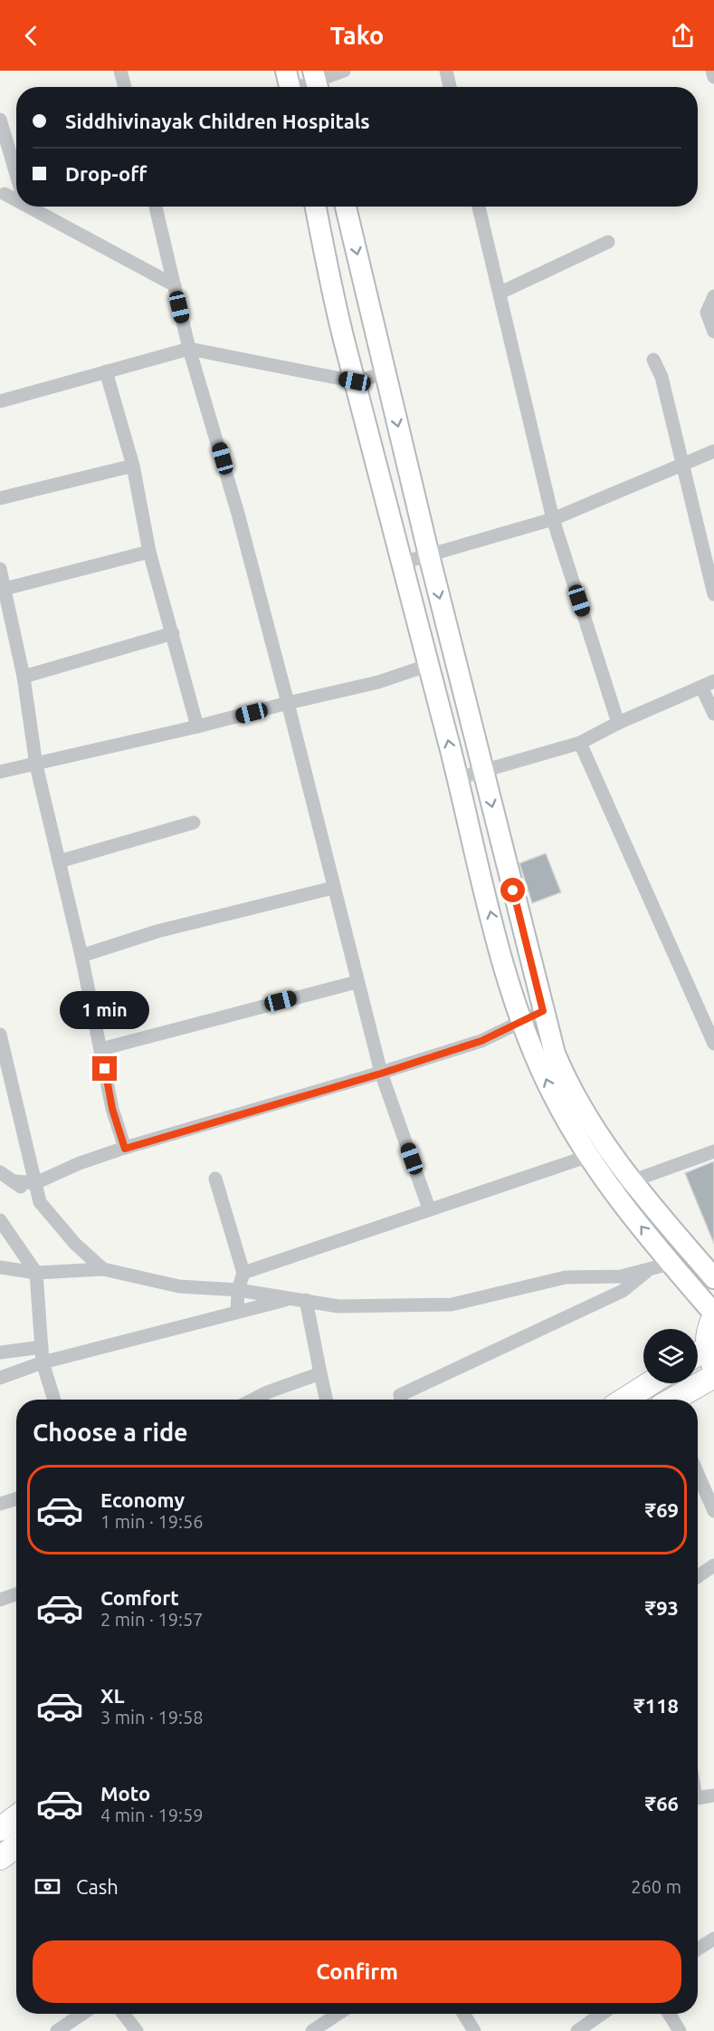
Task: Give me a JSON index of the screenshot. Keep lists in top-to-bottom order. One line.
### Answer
{"page":{"header":"Tako","banner":["Siddhivinayak Children Hospitals","Drop-off"],"bubble":"1 min","heading":"Choose a ride","list":[{"name":"Economy","note":"1 min · 19:56","value":"₹69"},{"name":"Comfort","note":"2 min · 19:57","value":"₹93"},{"name":"XL","note":"3 min · 19:58","value":"₹118"},{"name":"Moto","note":"4 min · 19:59","value":"₹66"}],"pay":["Cash","260 m"],"buttons":"Confirm"}}
